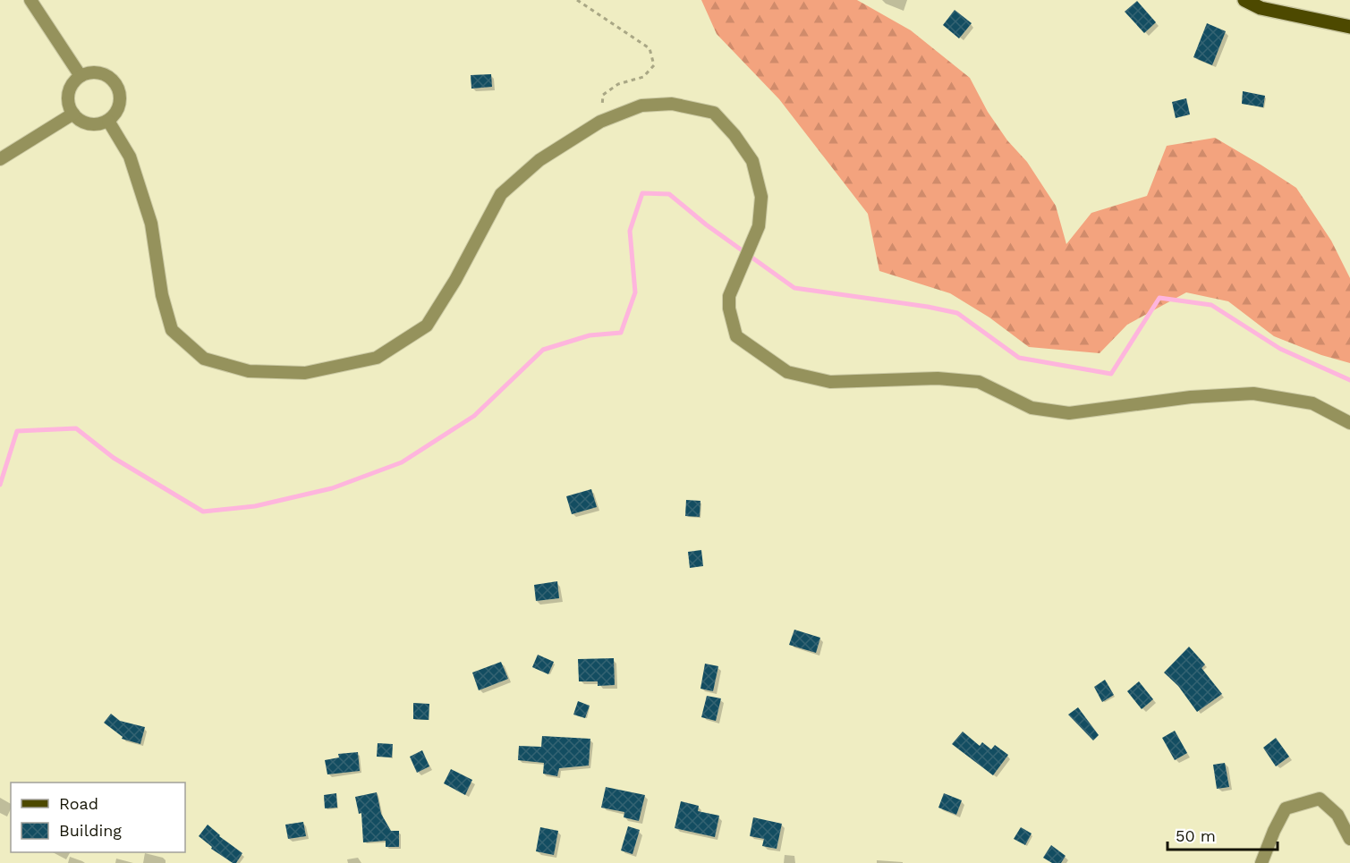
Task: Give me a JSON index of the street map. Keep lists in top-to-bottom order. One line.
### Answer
{"legend":["Road","Building"],"scale_bar":"50 m"}
